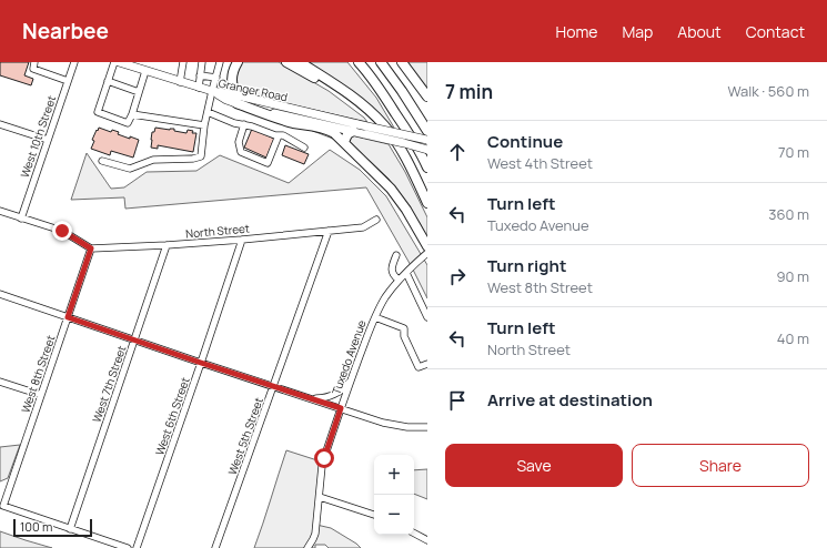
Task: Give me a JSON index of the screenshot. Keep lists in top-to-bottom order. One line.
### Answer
{"streets":{"main road":["Granger Road"],"street":["West 10th Street","North Street","Tuxedo Avenue","West 8th Street","West 7th Street","West 6th Street","West 5th Street"]},"crossings":[["North Street","West 8th Street"],["North Street","West 7th Street"],["North Street","West 6th Street"],["North Street","West 5th Street"],["Tuxedo Avenue","West 8th Street"],["Tuxedo Avenue","West 7th Street"],["Tuxedo Avenue","West 6th Street"],["Tuxedo Avenue","West 5th Street"],["West 8th Street","West 7th Street"]],"scale_bar":"100 m","page":{"header":"Nearbee","nav":["Home","Map","About","Contact"],"heading":["7 min","Walk · 560 m"],"list":[["Continue","West 4th Street","70 m"],["Turn left","Tuxedo Avenue","360 m"],["Turn right","West 8th Street","90 m"],["Turn left","North Street","40 m"],"Arrive at destination"],"buttons":["Save","Share"],"map_buttons":["+","−"],"scale":"100 m"}}
